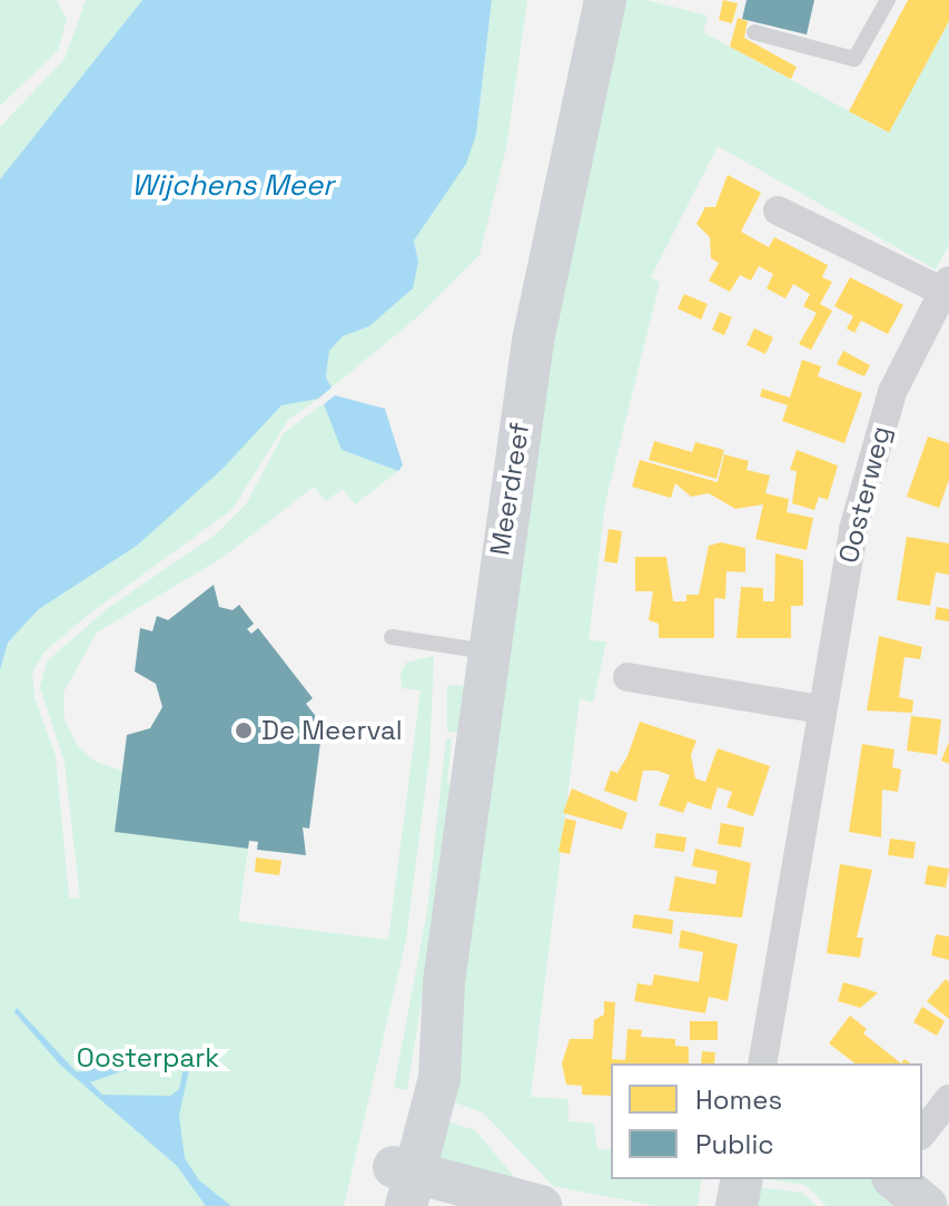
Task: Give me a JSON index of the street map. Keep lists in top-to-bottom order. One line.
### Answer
{"streets":{"street":["Meerdreef","Oosterweg"]},"water":["Wijchens Meer"],"parks":["Oosterpark"],"places":["De Meerval"],"legend":["Homes","Public"]}
